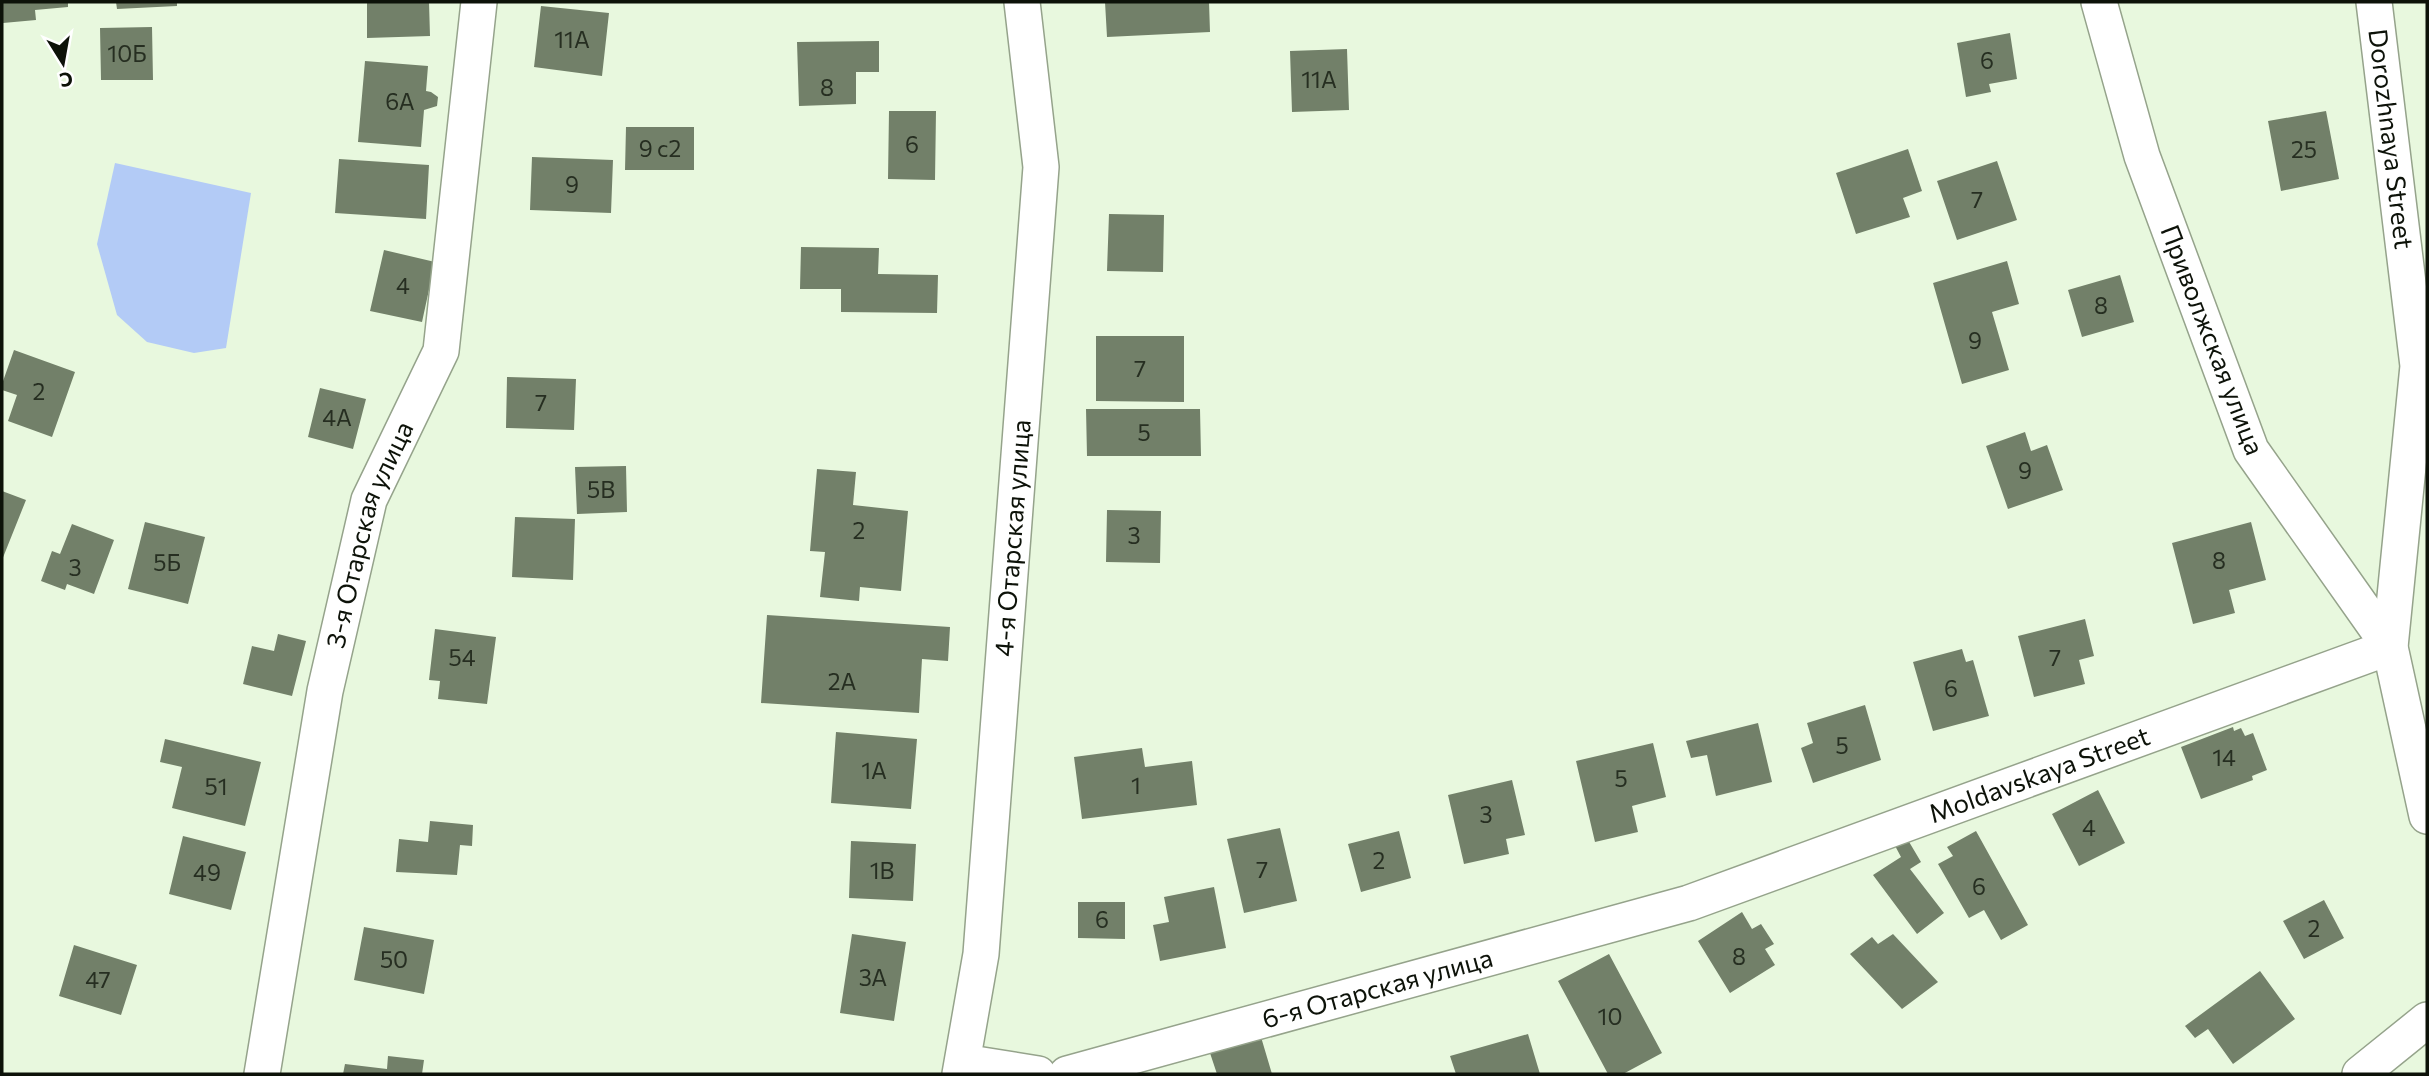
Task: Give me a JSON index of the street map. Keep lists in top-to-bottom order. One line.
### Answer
{"streets":{"street":["Dorozhnaya Street","Приволжская улица","3-я Отарская улица","4-я Отарская улица","Moldavskaya Street","6-я Отарская улица"]},"crossings":[["Dorozhnaya Street","Приволжская улица"],["Dorozhnaya Street","Moldavskaya Street"],["Приволжская улица","Moldavskaya Street"],["Moldavskaya Street","6-я Отарская улица"]],"house_numbers":["11А","10Б","6","11А","8","6А","6","9 с2","25","9","7","4","8","9","7","2","7","4А","5","9","5В","2","3","8","5Б","3","54","7","2А","6","5","14","1А","5","1","51","3","4","2","7","1В","49","6","6","2","8","50","3А","47","10"],"north":"bottom"}
